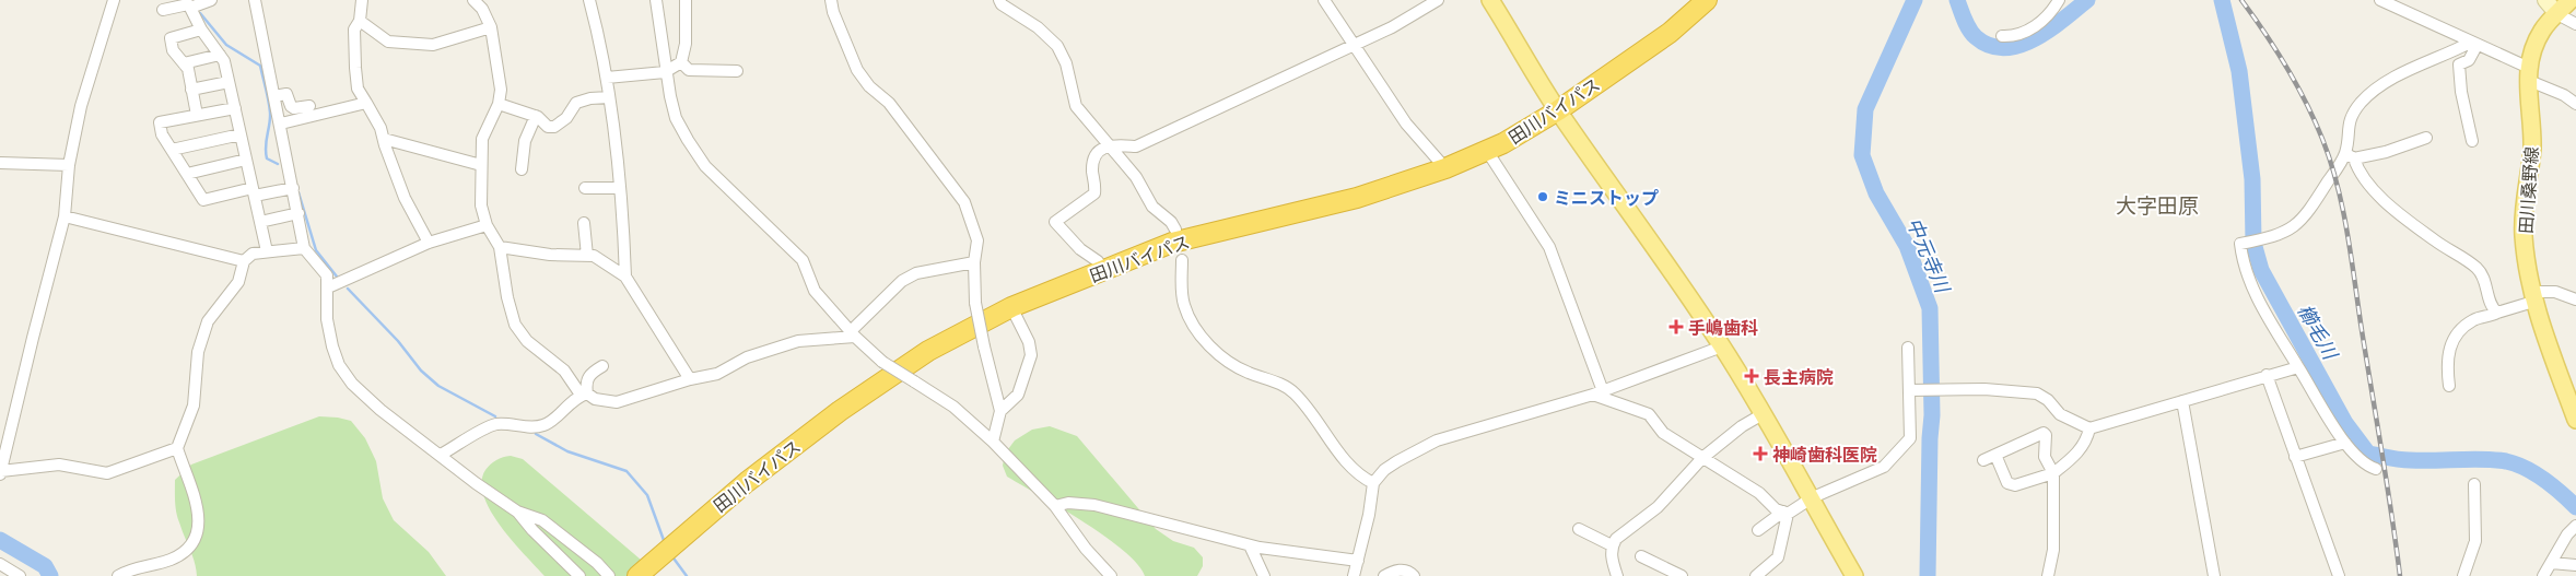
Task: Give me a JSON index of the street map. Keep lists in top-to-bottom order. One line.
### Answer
{"streets":{"highway":["田川バイパス"],"main road":["田川桑野線"]},"districts":["大字田原"],"water":["中元寺川","櫛毛川"],"places":{"other":["ミニストップ"],"health":["手嶋歯科","長主病院","神崎歯科医院"]}}
